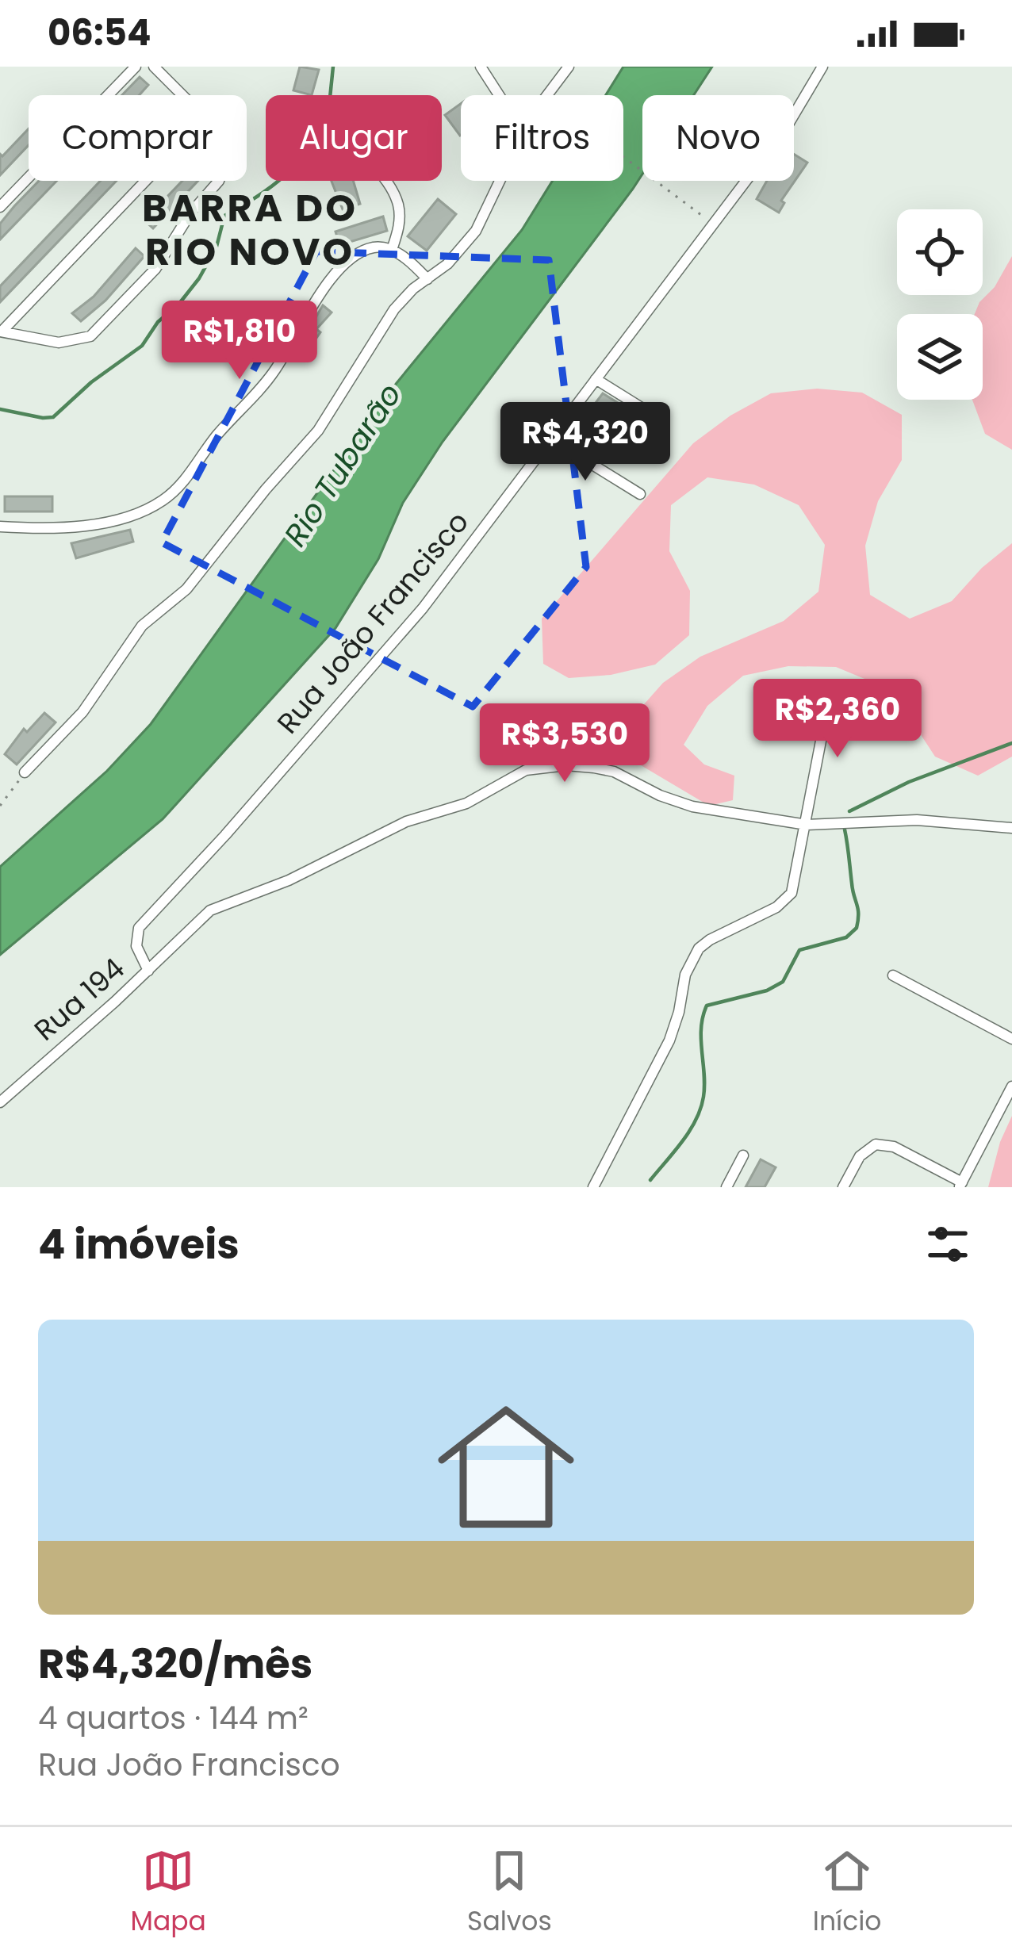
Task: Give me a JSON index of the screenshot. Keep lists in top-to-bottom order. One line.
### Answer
{"streets":{"street":["Rua João Francisco","Rua 194"]},"crossings":[["Rua João Francisco","Rua 194"]],"districts":["BARRA DO RIO NOVO"],"water":["Rio Tubarão"],"page":{"status":"06:54","chip":["Comprar","Alugar","Filtros","Novo"],"price":["R$1,810","R$4,320","R$2,360","R$3,530"],"heading":"4 imóveis","list":[{"name":"R$4,320/mês","note":"4 quartos · 144 m² · Rua João Francisco"}],"tabs":["Mapa","Salvos","Início"]}}
